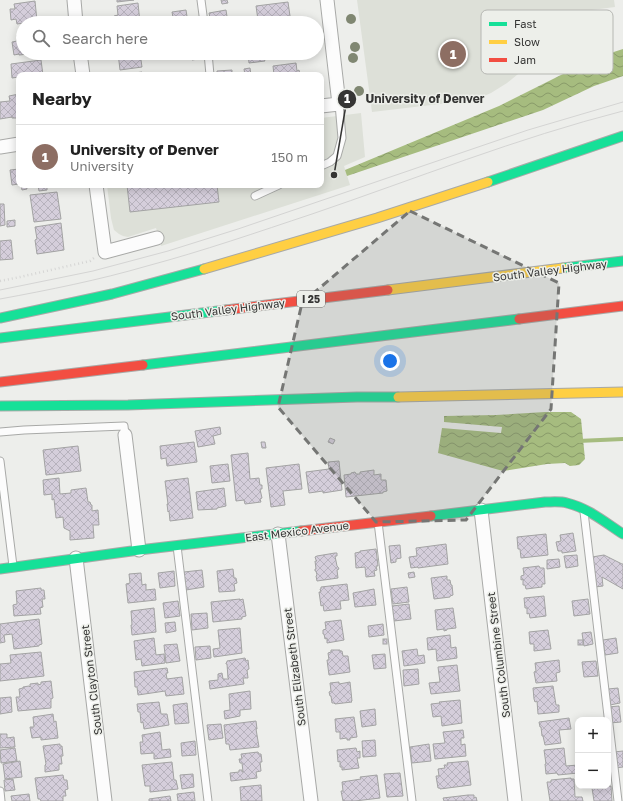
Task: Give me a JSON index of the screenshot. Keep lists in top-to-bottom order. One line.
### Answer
{"streets":{"main road":["South Valley Highway","I 25","East Mexico Avenue"],"street":["South Columbine Street","South Elizabeth Street","South Clayton Street"]},"crossings":[["East Mexico Avenue","South Columbine Street"],["East Mexico Avenue","South Elizabeth Street"],["East Mexico Avenue","South Clayton Street"]],"places":["University of Denver"],"legend":["Fast","Slow","Jam"],"page":{"search":"Search here","pins":"1","heading":"Nearby","list":[{"mark":"1","name":"University of Denver","note":"University","value":"150 m"}],"map_buttons":["+","−"]}}
